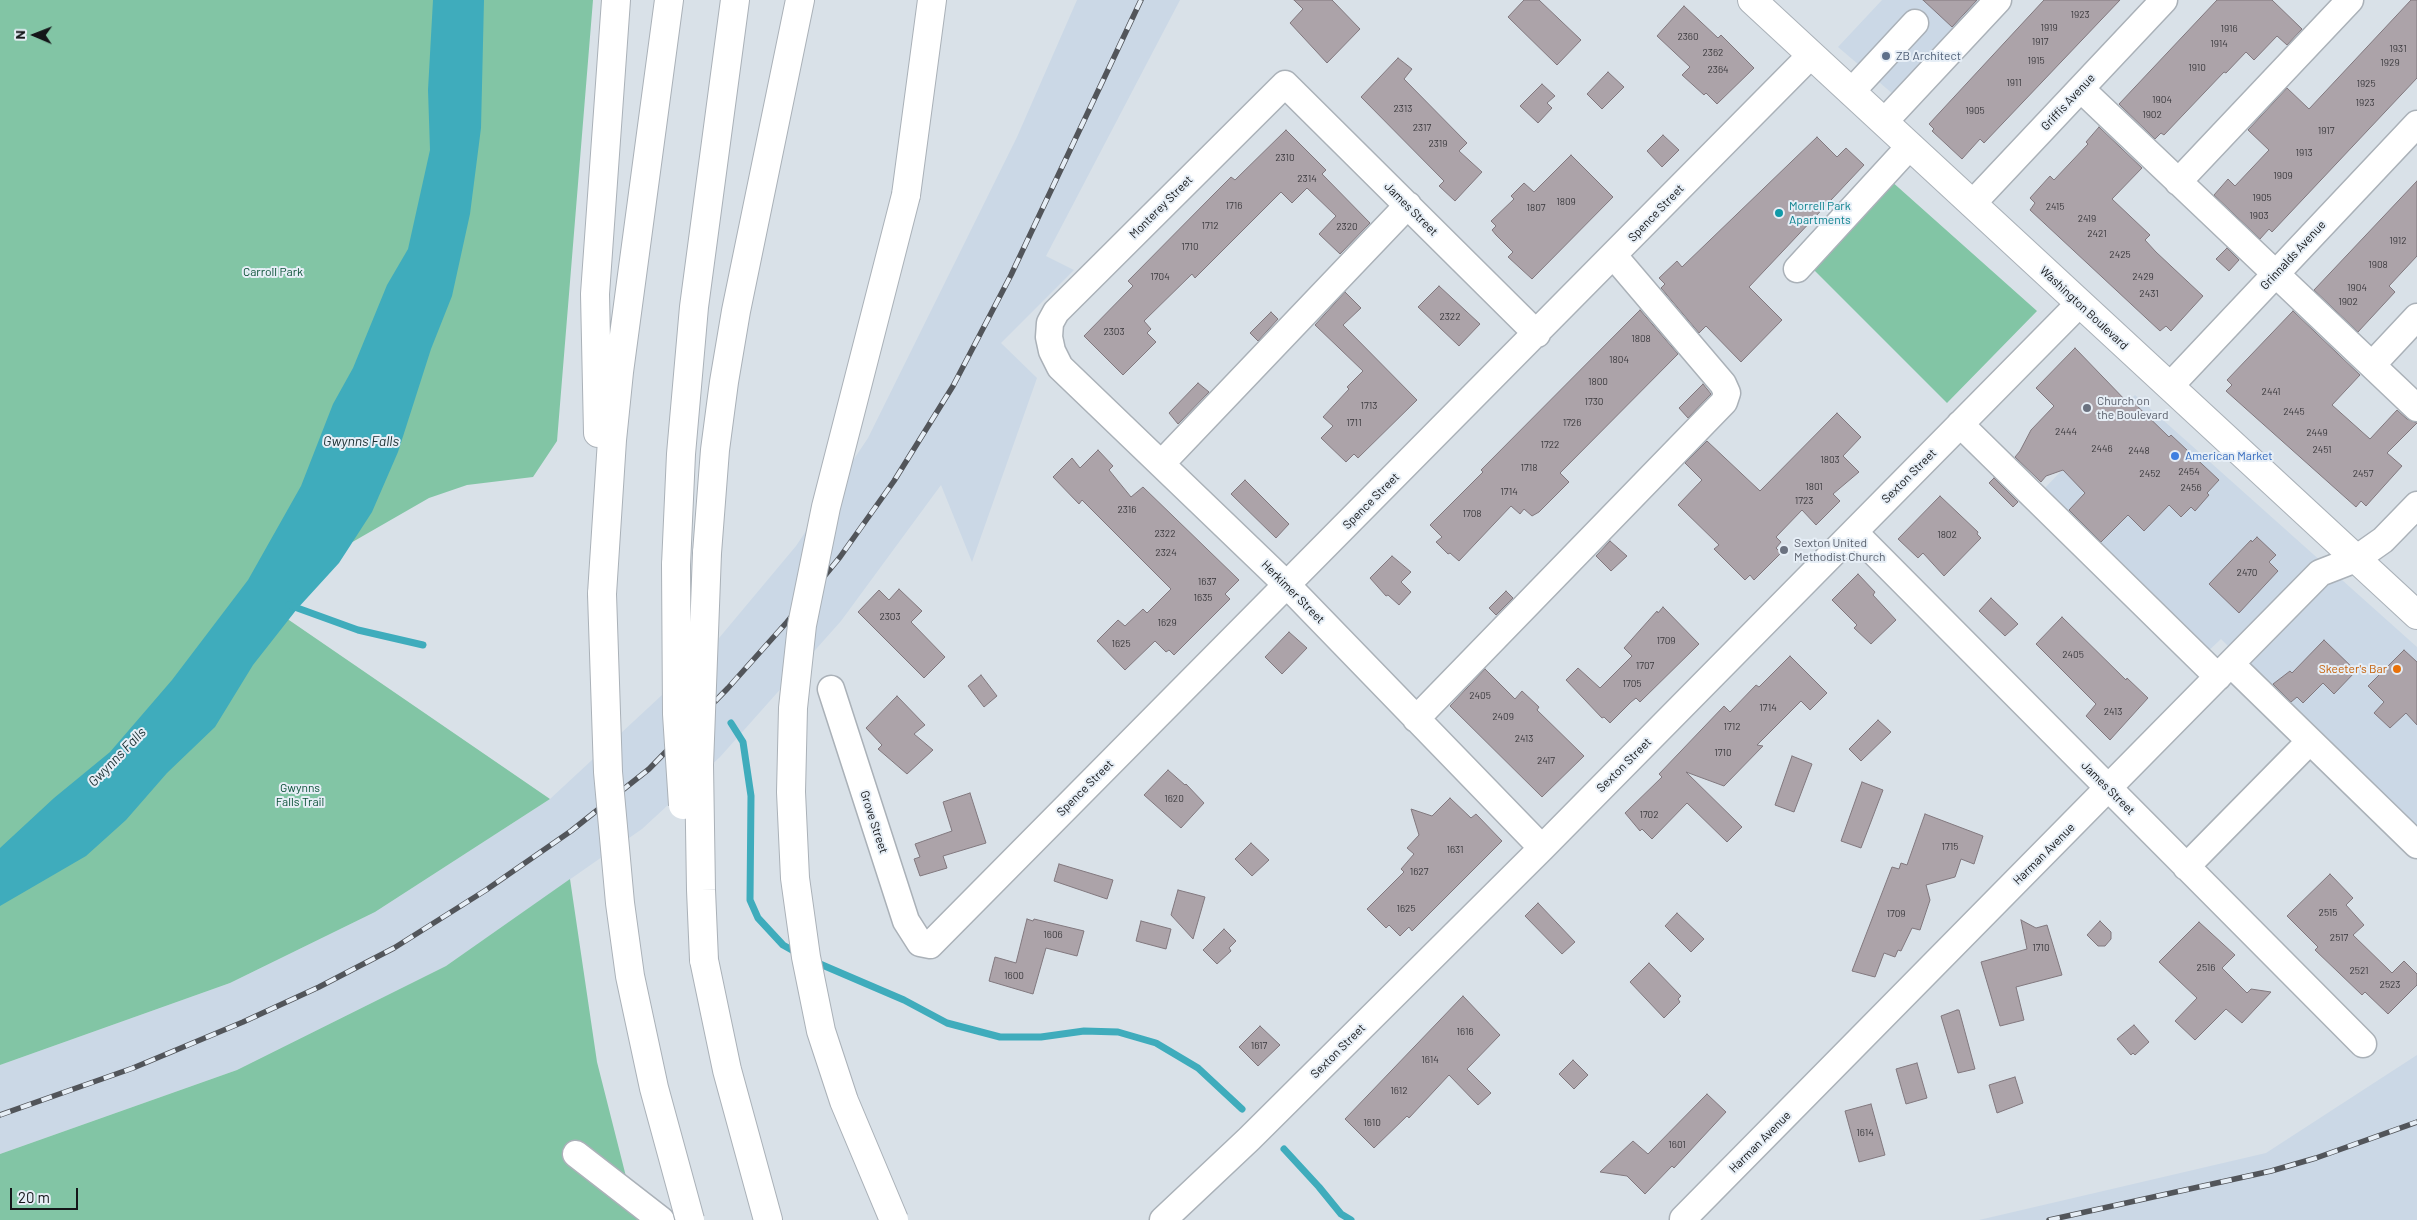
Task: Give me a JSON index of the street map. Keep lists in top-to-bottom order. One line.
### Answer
{"streets":{"main road":["Washington Boulevard"],"street":["Griffis Avenue","Monterey Street","James Street","Spence Street","Grinnalds Avenue","Sexton Street","Herkimer Street","Grove Street","Harman Avenue"]},"crossings":[["Griffis Avenue","Washington Boulevard"],["Monterey Street","James Street"],["Monterey Street","Herkimer Street"],["James Street","Spence Street"],["James Street","Sexton Street"],["James Street","Harman Avenue"],["Spence Street","Washington Boulevard"],["Spence Street","Herkimer Street"],["Spence Street","Grove Street"],["Grinnalds Avenue","Washington Boulevard"],["Washington Boulevard","Sexton Street"],["Washington Boulevard","Harman Avenue"],["Sexton Street","Herkimer Street"]],"water":["Gwynns Falls"],"parks":["Carroll Park","Gwynns Falls Trail"],"places":["ZB Architect","Morrell Park Apartments","Church on the Boulevard","American Market","Sexton United Methodist Church","Skeeter's Bar"],"house_numbers":["1923","1919","1916","2360","1917","1914","1931","2362","1915","1929","1910","2364","1911","1925","1904","1923","2313","1905","1902","2317","1917","2319","1913","2310","1909","2314","1905","1809","1716","2415","1807","1903","2419","1712","2320","2421","1912","1710","2425","1908","1704","2429","1904","2431","1902","2322","2303","1808","1804","1800","2441","1730","1713","2445","1711","1726","2444","2449","1722","2446","2451","2448","1803","1718","2454","2452","2457","1801","2456","1714","1723","2316","1708","2322","1802","2324","2470","1637","1635","2303","1629","1709","1625","2405","1707","1705","2405","1714","2413","2409","1712","2413","1710","2417","1620","1702","1715","1631","1627","1625","2515","1709","1606","2517","1710","2516","2521","1600","2523","1616","1617","1614","1612","1610","1614","1601"],"scale_bar":"20 m","north":"left"}
